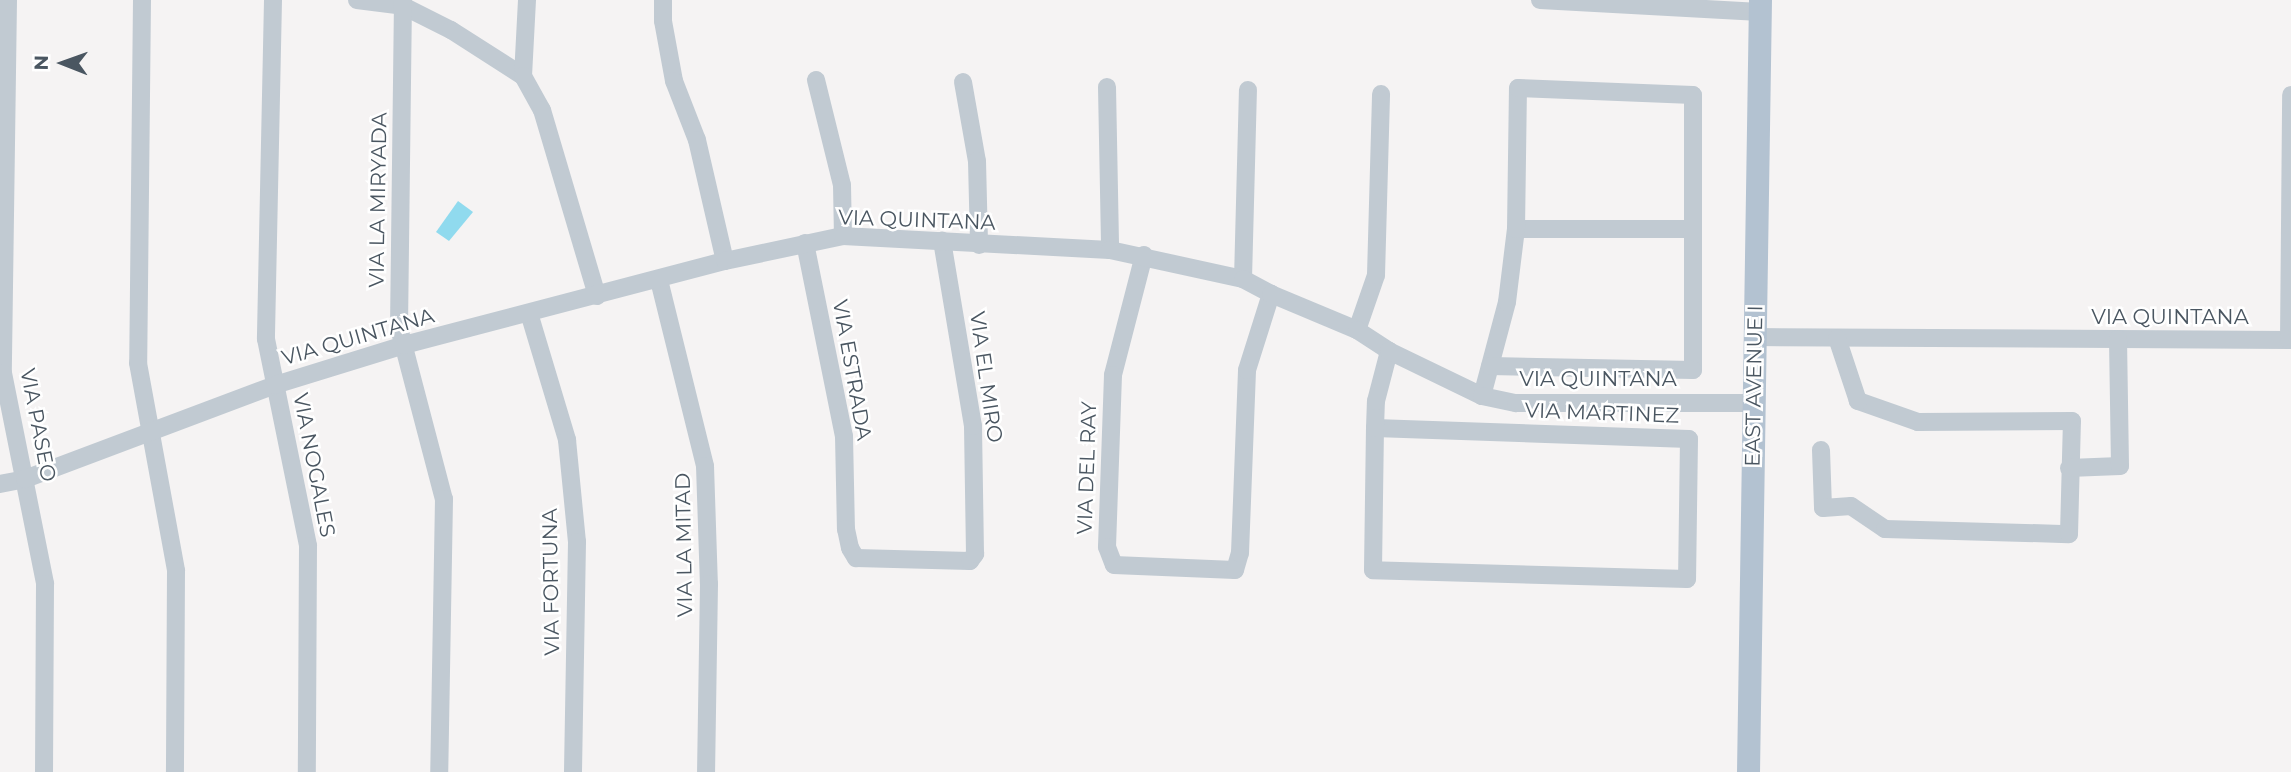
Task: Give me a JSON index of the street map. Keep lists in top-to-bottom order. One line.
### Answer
{"streets":{"main road":["EAST AVENUE I"],"street":["VIA LA MIRYADA","VIA QUINTANA","VIA ESTRADA","VIA EL MIRO","VIA MARTINEZ","VIA PASEO","VIA NOGALES","VIA DEL RAY","VIA LA MITAD","VIA FORTUNA"]},"crossings":[["VIA LA MIRYADA","VIA QUINTANA"],["VIA QUINTANA","VIA ESTRADA"],["VIA QUINTANA","VIA EL MIRO"],["VIA QUINTANA","EAST AVENUE I"],["VIA QUINTANA","VIA PASEO"],["VIA QUINTANA","VIA NOGALES"],["VIA QUINTANA","VIA DEL RAY"],["VIA QUINTANA","VIA LA MITAD"],["VIA QUINTANA","VIA FORTUNA"],["VIA ESTRADA","VIA EL MIRO"]],"north":"left"}
